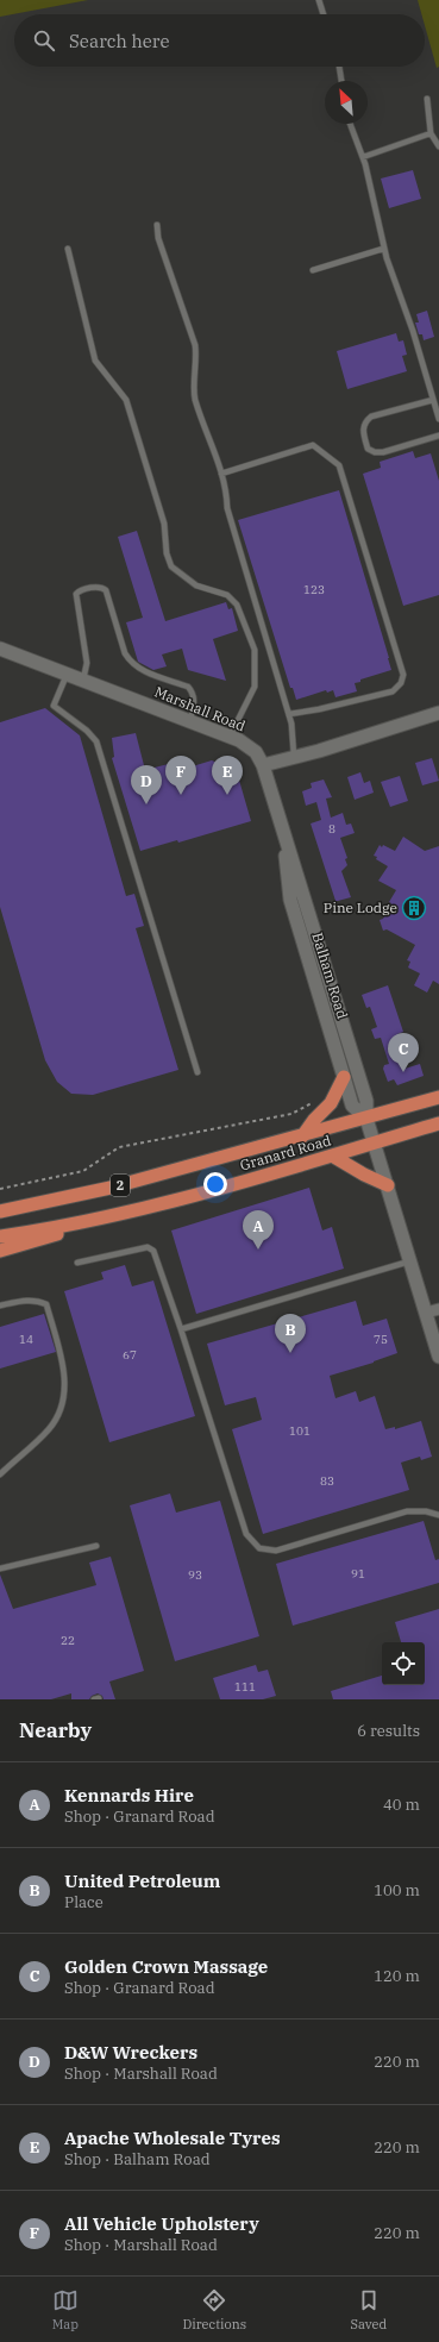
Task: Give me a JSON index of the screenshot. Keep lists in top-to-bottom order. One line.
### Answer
{"streets":{"highway":["Granard Road","2"],"street":["Marshall Road","Balham Road"]},"crossings":[["Marshall Road","Balham Road"],["Balham Road","Granard Road"]],"places":{"building":["Pine Lodge"]},"house_numbers":["123","8","14","75","67","101","83","91","93","22","111"],"north":"top left","page":{"search":"Search here","pins":["E","F","D","C","A","B"],"heading":["Nearby","6 results"],"list":[{"mark":"A","name":"Kennards Hire","note":"Shop · Granard Road","value":"40 m"},{"mark":"B","name":"United Petroleum","note":"Place","value":"100 m"},{"mark":"C","name":"Golden Crown Massage","note":"Shop · Granard Road","value":"120 m"},{"mark":"D","name":"D&W Wreckers","note":"Shop · Marshall Road","value":"220 m"},{"mark":"E","name":"Apache Wholesale Tyres","note":"Shop · Balham Road","value":"220 m"},{"mark":"F","name":"All Vehicle Upholstery","note":"Shop · Marshall Road","value":"220 m"}],"nav":["Map","Directions","Saved"]}}
